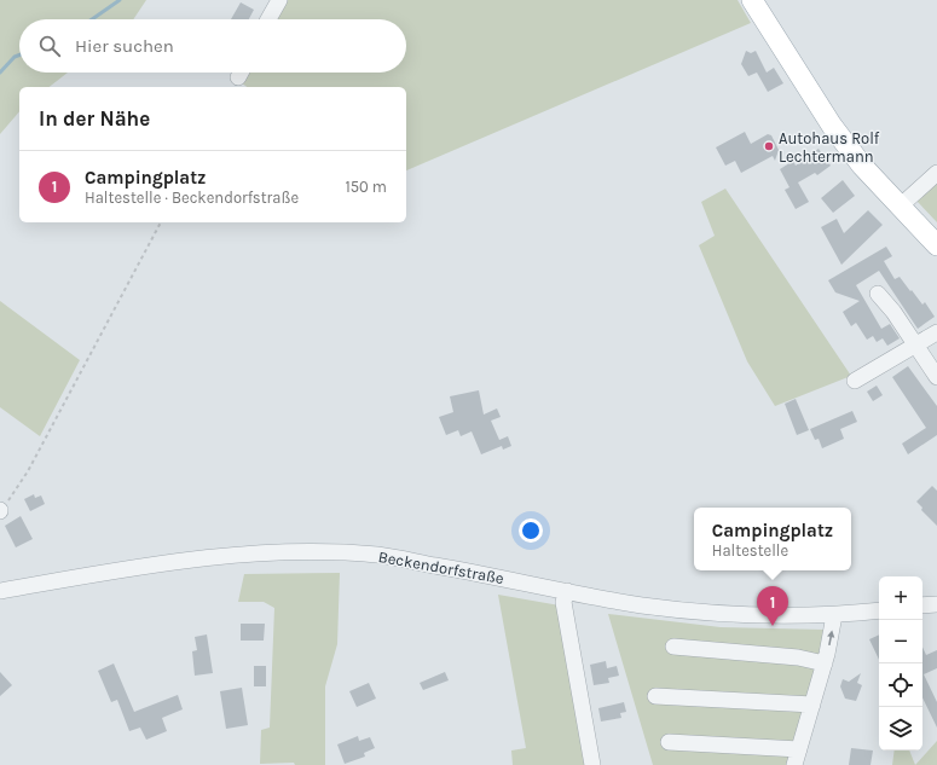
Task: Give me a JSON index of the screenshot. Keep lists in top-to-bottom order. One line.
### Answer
{"streets":{"street":["Beckendorfstraße"]},"places":["Autohaus Rolf Lechtermann"],"page":{"search":"Hier suchen","heading":"In der Nähe","list":[{"mark":"1","name":"Campingplatz","note":"Haltestelle · Beckendorfstraße","value":"150 m"}],"popup":["Campingplatz","Haltestelle"],"map_buttons":["+","−"],"pins":"1"}}
